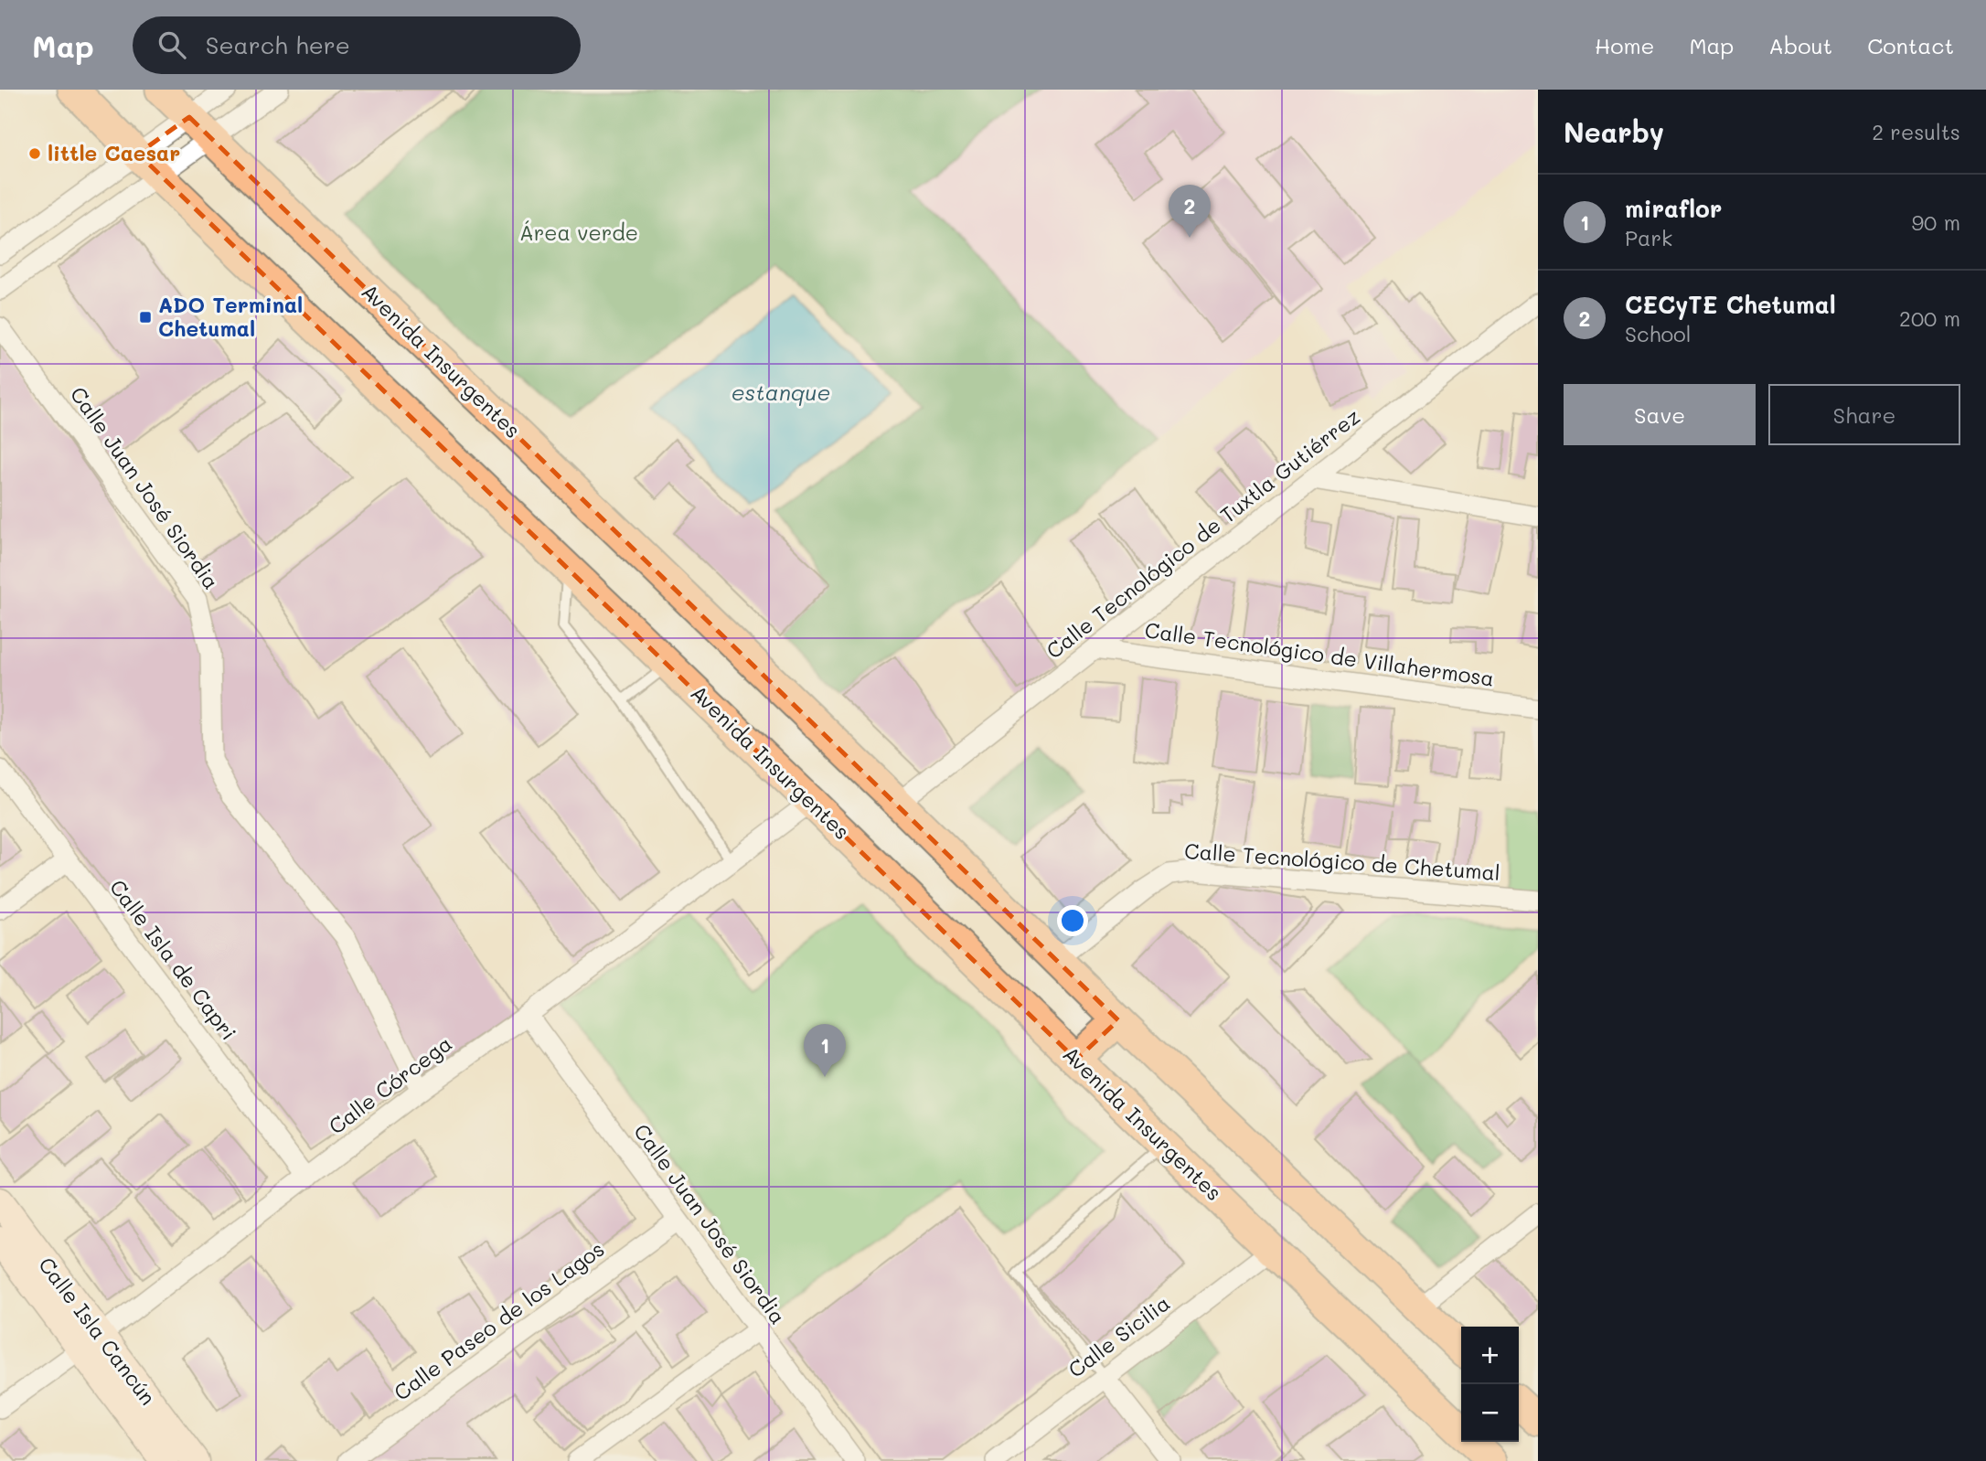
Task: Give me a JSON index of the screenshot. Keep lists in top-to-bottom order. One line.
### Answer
{"streets":{"main road":["Avenida Insurgentes"],"street":["Calle Juan José Siordia","Calle Tecnológico de Tuxtla Gutiérrez","Calle Tecnológico de Villahermosa","Calle Tecnológico de Chetumal","Calle Isla de Capri","Calle Córcega","Calle Paseo de los Lagos","Calle Isla Cancún","Calle Sicilia"]},"crossings":[["Avenida Insurgentes","Calle Tecnológico de Tuxtla Gutiérrez"],["Avenida Insurgentes","Calle Tecnológico de Chetumal"],["Avenida Insurgentes","Calle Córcega"],["Avenida Insurgentes","Calle Sicilia"],["Calle Juan José Siordia","Calle Córcega"],["Calle Juan José Siordia","Calle Paseo de los Lagos"],["Calle Tecnológico de Tuxtla Gutiérrez","Calle Tecnológico de Villahermosa"],["Calle Isla de Capri","Calle Córcega"],["Calle Córcega","Calle Isla Cancún"]],"water":["estanque"],"parks":["Área verde"],"places":{"other":["little Caesar"],"transit":["ADO Terminal Chetumal"]},"page":{"header":"Map","search":"Search here","nav":["Home","Map","About","Contact"],"heading":["Nearby","2 results"],"list":[{"mark":"1","name":"miraflor","note":"Park","value":"90 m"},{"mark":"2","name":"CECyTE Chetumal","note":"School","value":"200 m"}],"pins":["2","1"],"buttons":["Save","Share"],"map_buttons":["+","−"]}}
